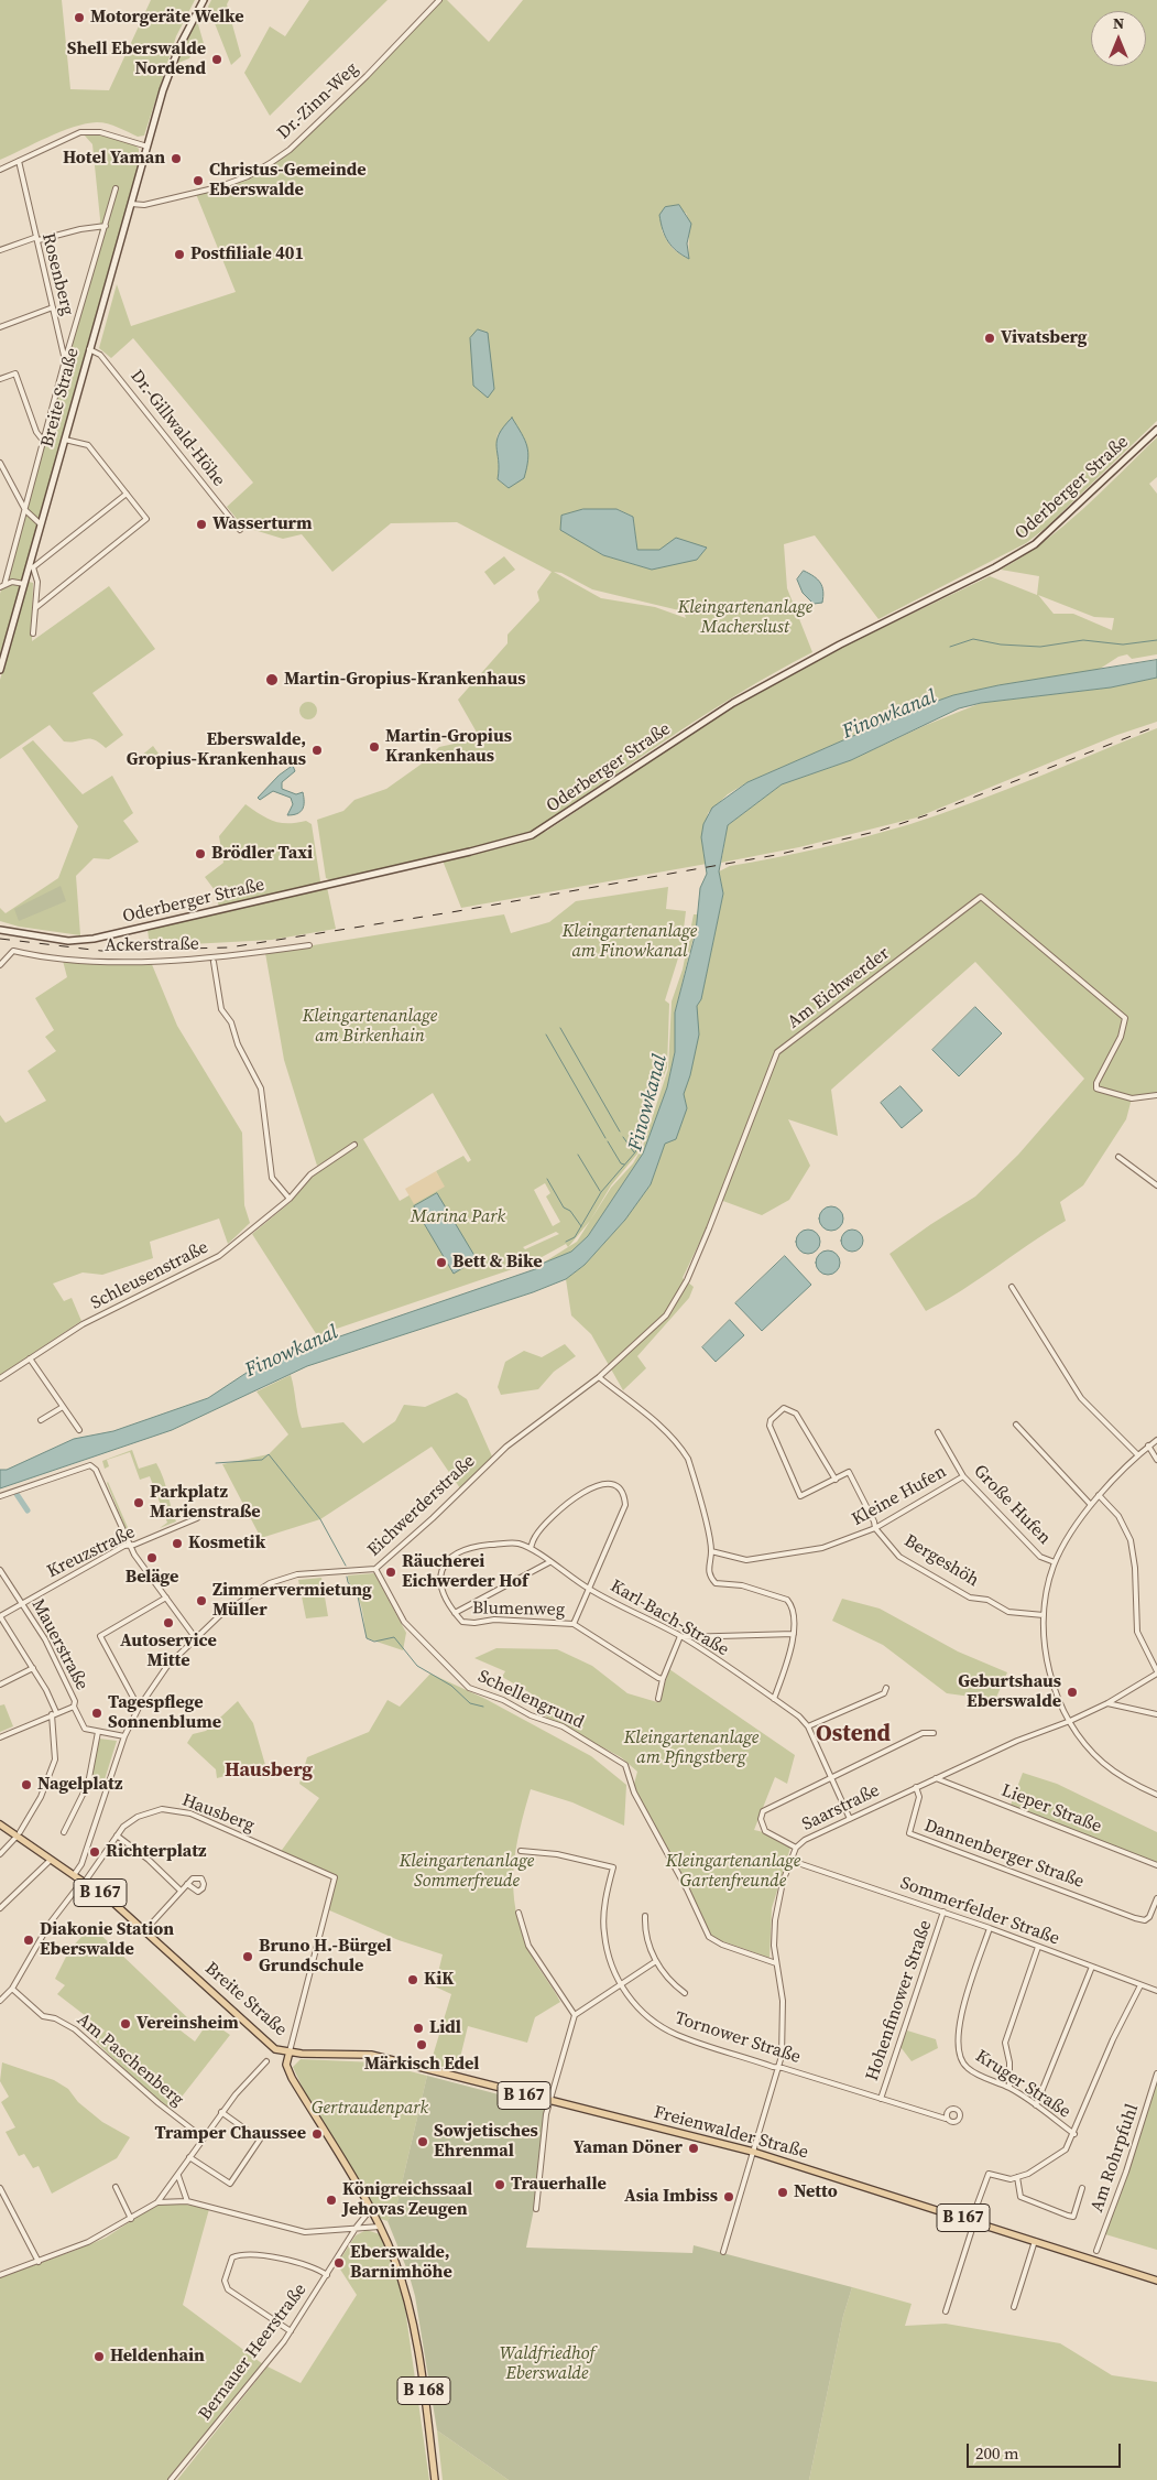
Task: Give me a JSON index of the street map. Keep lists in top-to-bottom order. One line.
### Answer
{"streets":{"main road":["Breite Straße","Oderberger Straße","B 167","Freienwalder Straße","B 168"],"street":["Dr.-Zinn-Weg","Rosenberg","Dr.-Gillwald-Höhe","Ackerstraße","Am Eichwerder","Schleusenstraße","Kleine Hufen","Große Hufen","Eichwerderstraße","Kreuzstraße","Bergeshöh","Blumenweg","Karl-Bach-Straße","Mauerstraße","Schellengrund","Saarstraße","Lieper Straße","Hausberg","Dannenberger Straße","Sommerfelder Straße","Hohenfinower Straße","Tornower Straße","Am Paschenberg","Kruger Straße","Am Rohrpfuhl","Bernauer Heerstraße"]},"crossings":[["Dr.-Zinn-Weg","Breite Straße"],["Breite Straße","Dr.-Gillwald-Höhe"],["Breite Straße","Eichwerderstraße"],["Breite Straße","Hausberg"],["Breite Straße","Freienwalder Straße"],["Breite Straße","Bernauer Heerstraße"],["Breite Straße","B 168"],["Am Eichwerder","Eichwerderstraße"],["Kleine Hufen","Große Hufen"],["Kleine Hufen","Bergeshöh"],["Eichwerderstraße","Mauerstraße"],["Eichwerderstraße","Schellengrund"],["Kreuzstraße","Mauerstraße"],["Blumenweg","Karl-Bach-Straße"],["Karl-Bach-Straße","Saarstraße"],["Schellengrund","Saarstraße"],["Saarstraße","Lieper Straße"],["Saarstraße","Dannenberger Straße"],["Saarstraße","Sommerfelder Straße"],["Saarstraße","Tornower Straße"],["Saarstraße","Freienwalder Straße"],["Hausberg","Am Paschenberg"],["Hausberg","Freienwalder Straße"],["Sommerfelder Straße","Hohenfinower Straße"],["Sommerfelder Straße","Kruger Straße"],["Hohenfinower Straße","Tornower Straße"]],"districts":["Ostend","Hausberg"],"water":["Finowkanal"],"parks":["Kleingartenanlage Macherslust","Kleingartenanlage am Finowkanal","Kleingartenanlage am Birkenhain","Marina Park","Kleingartenanlage am Pfingstberg","Kleingartenanlage Sommerfreude","Kleingartenanlage Gartenfreunde","Gertraudenpark","Waldfriedhof Eberswalde"],"places":["Motorgeräte Welke","Shell Eberswalde Nordend","Hotel Yaman","Christus-Gemeinde Eberswalde","Postfiliale 401","Vivatsberg","Wasserturm","Martin-Gropius-Krankenhaus","Martin-Gropius Krankenhaus","Eberswalde, Gropius-Krankenhaus","Brödler Taxi","Bett & Bike","Parkplatz Marienstraße","Kosmetik","Beläge","Räucherei Eichwerder Hof","Zimmervermietung Müller","Autoservice Mitte","Geburtshaus Eberswalde","Tagespflege Sonnenblume","Nagelplatz","Richterplatz","Diakonie Station Eberswalde","Bruno H.-Bürgel Grundschule","KiK","Vereinsheim","Lidl","Märkisch Edel","Tramper Chaussee","Sowjetisches Ehrenmal","Yaman Döner","Trauerhalle","Netto","Asia Imbiss","Königreichssaal Jehovas Zeugen","Eberswalde, Barnimhöhe","Heldenhain"],"scale_bar":"200 m","north":"top"}
